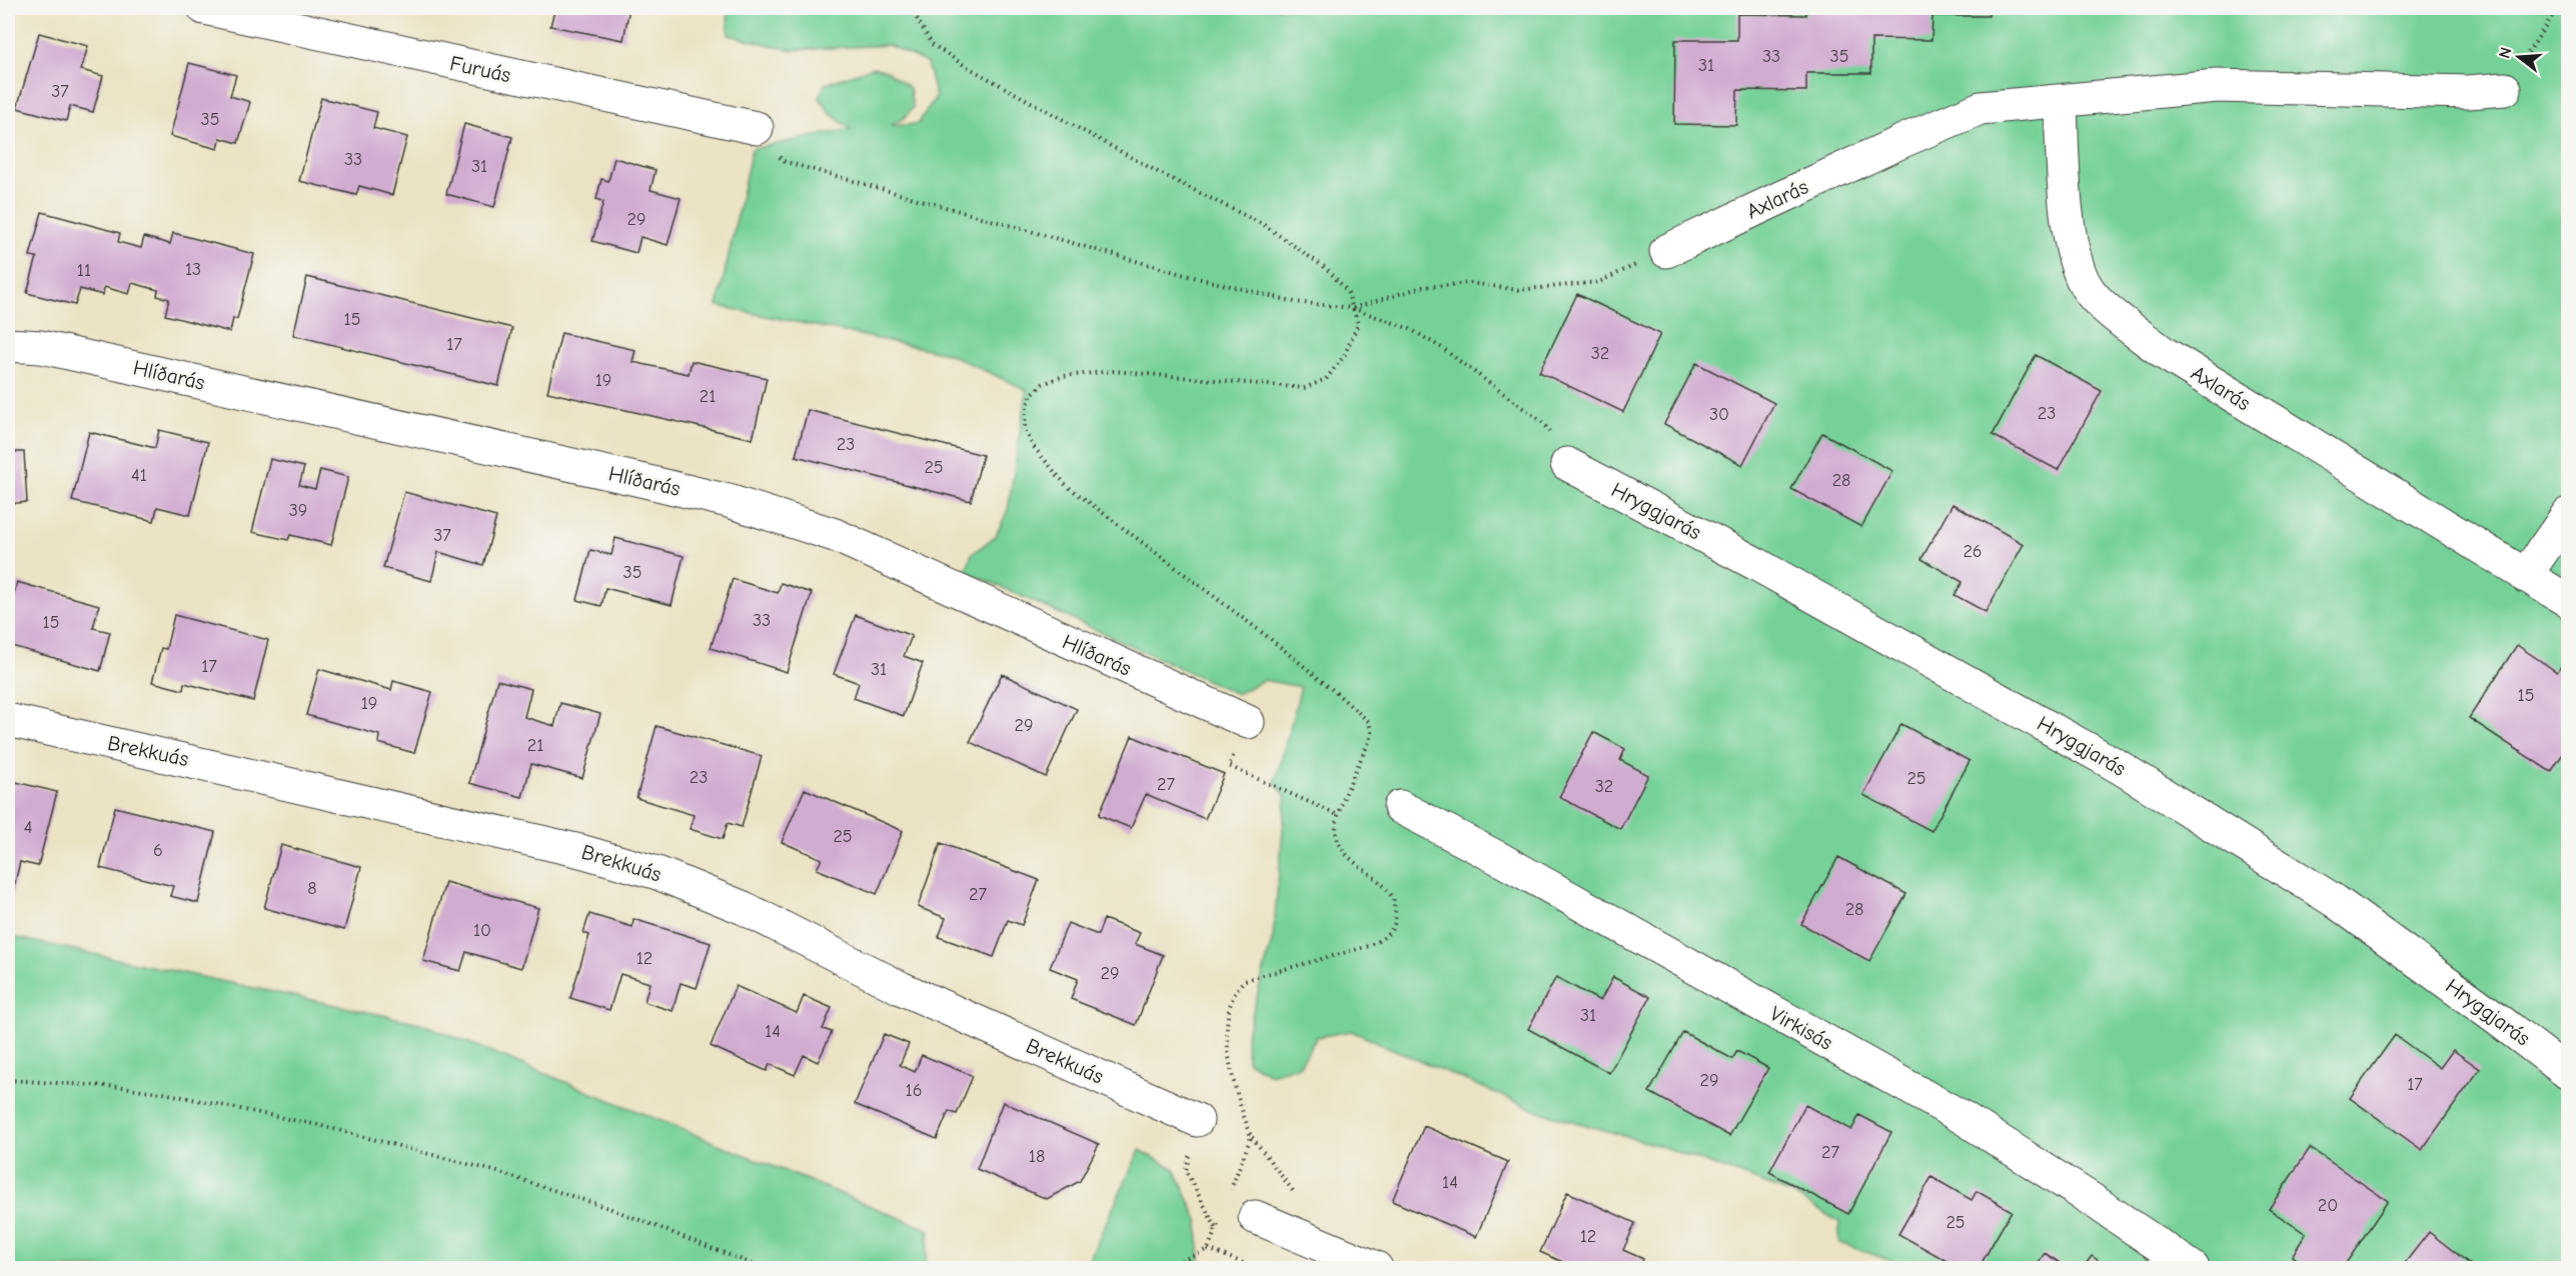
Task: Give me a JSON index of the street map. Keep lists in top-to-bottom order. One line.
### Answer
{"streets":{"street":["Furuás","Axlarás","Hlíðarás","Hryggjarás","Brekkuás","Virkisás"]},"house_numbers":["33","35","31","37","35","33","31","29","13","11","15","17","32","19","21","23","30","23","25","41","28","39","37","26","35","33","15","17","31","15","19","29","21","23","25","27","32","4","25","6","8","27","28","10","12","29","31","14","29","17","16","27","18","14","20","25","12"],"north":"left"}
